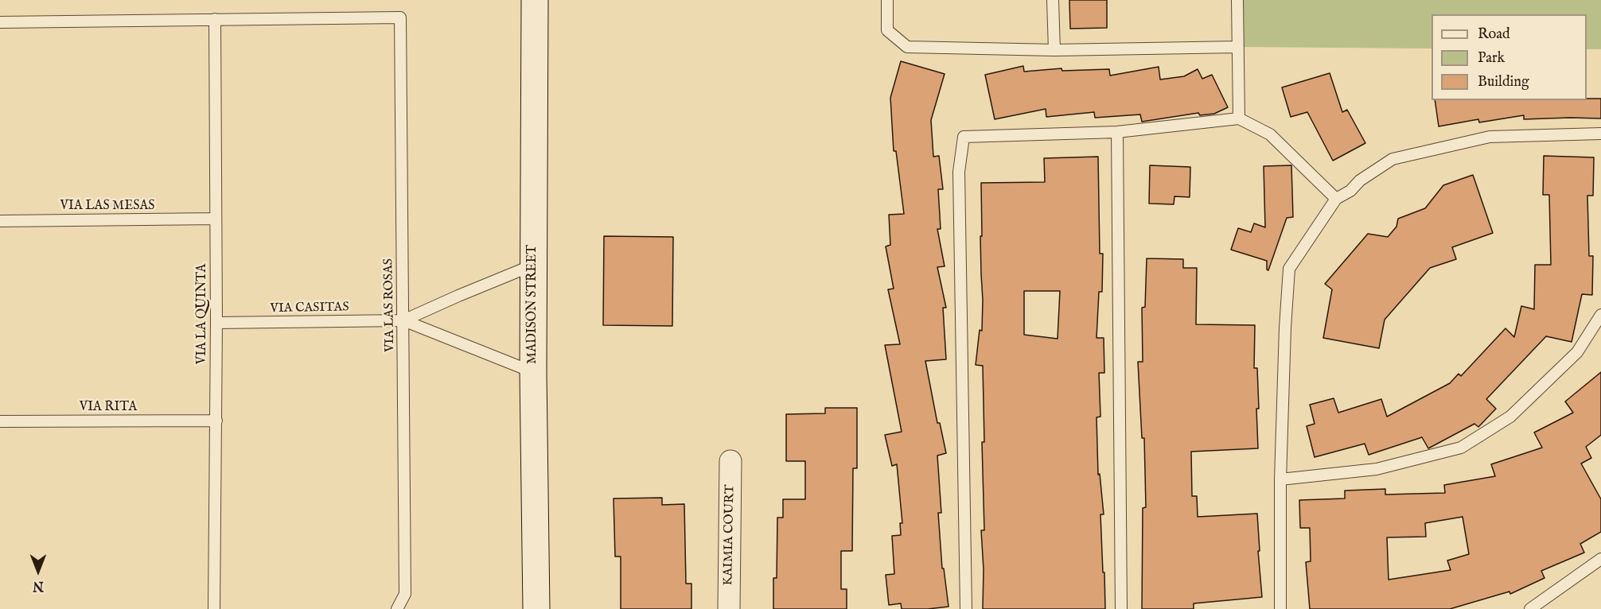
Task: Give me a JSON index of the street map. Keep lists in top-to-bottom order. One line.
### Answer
{"streets":{"main road":["MADISON STREET"],"street":["KAIMIA COURT"],"lane":["VIA LAS MESAS","VIA LAS ROSAS","VIA CASITAS","VIA LA QUINTA","VIA RITA"]},"crossings":[["VIA LAS MESAS","VIA LA QUINTA"],["MADISON STREET","VIA CASITAS"],["VIA LAS ROSAS","VIA CASITAS"],["VIA LAS ROSAS","VIA LA QUINTA"],["VIA CASITAS","VIA LA QUINTA"],["VIA LA QUINTA","VIA RITA"]],"legend":["Road","Park","Building"],"north":"bottom"}
